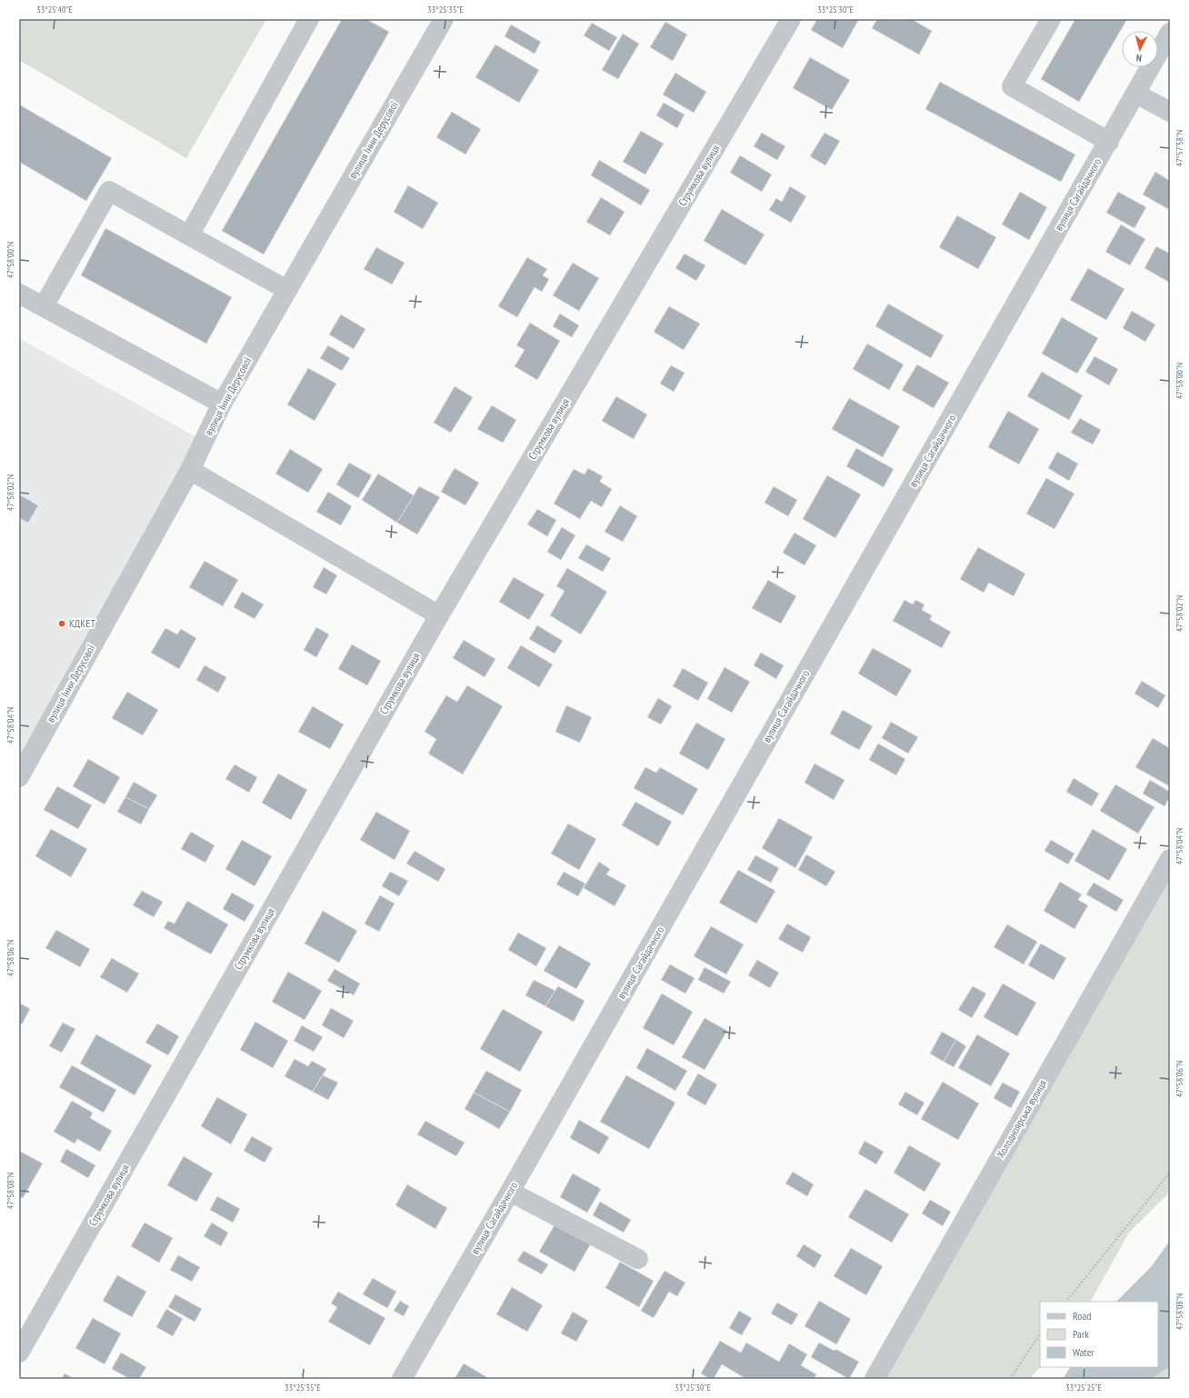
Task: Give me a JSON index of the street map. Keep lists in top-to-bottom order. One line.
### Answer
{"streets":{"street":["вулиця Інни Дерусової","Струмкова вулиця","вулиця Сагайдачного","Холодноярська вулиця"]},"places":["КДКЕТ"],"legend":["Road","Park","Water"],"north":"bottom","coordinates":["33°25'40\"E","33°25'35\"E","33°25'30\"E","47°57'58\"N","47°58'00\"N","47°58'02\"N","47°58'04\"N","47°58'06\"N","47°58'08\"N","33°25'25\"E"]}
